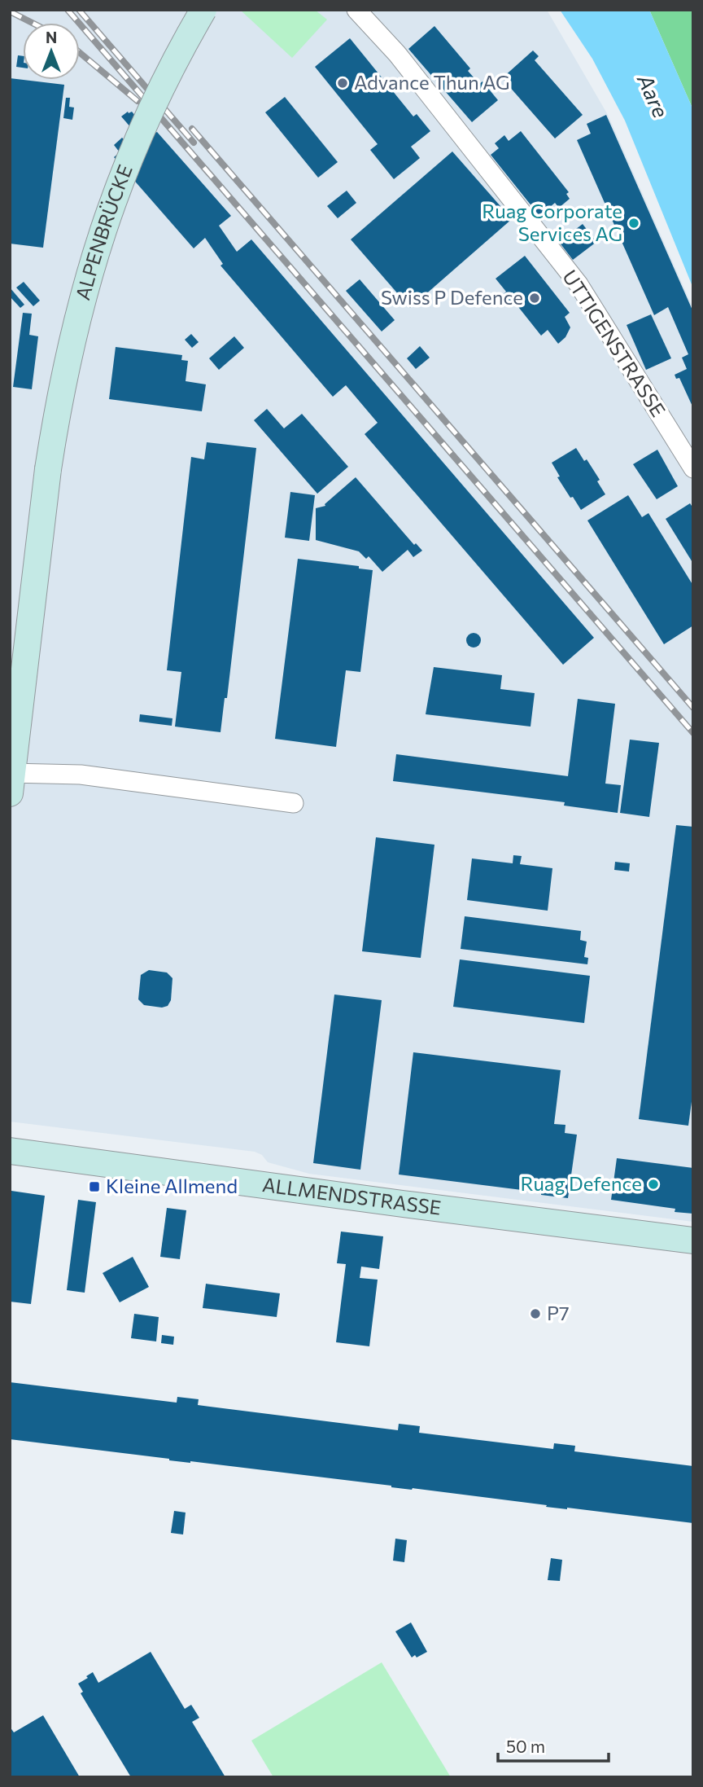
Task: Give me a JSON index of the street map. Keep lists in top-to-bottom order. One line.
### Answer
{"streets":{"main road":["ALPENBRÜCKE","ALLMENDSTRASSE"],"street":["UTTIGENSTRASSE"]},"water":["Aare"],"places":{"other":["Advance Thun AG","Ruag Corporate Services AG","Swiss P Defence","Ruag Defence","P7"],"transit":["Kleine Allmend"]},"scale_bar":"50 m","north":"top"}
